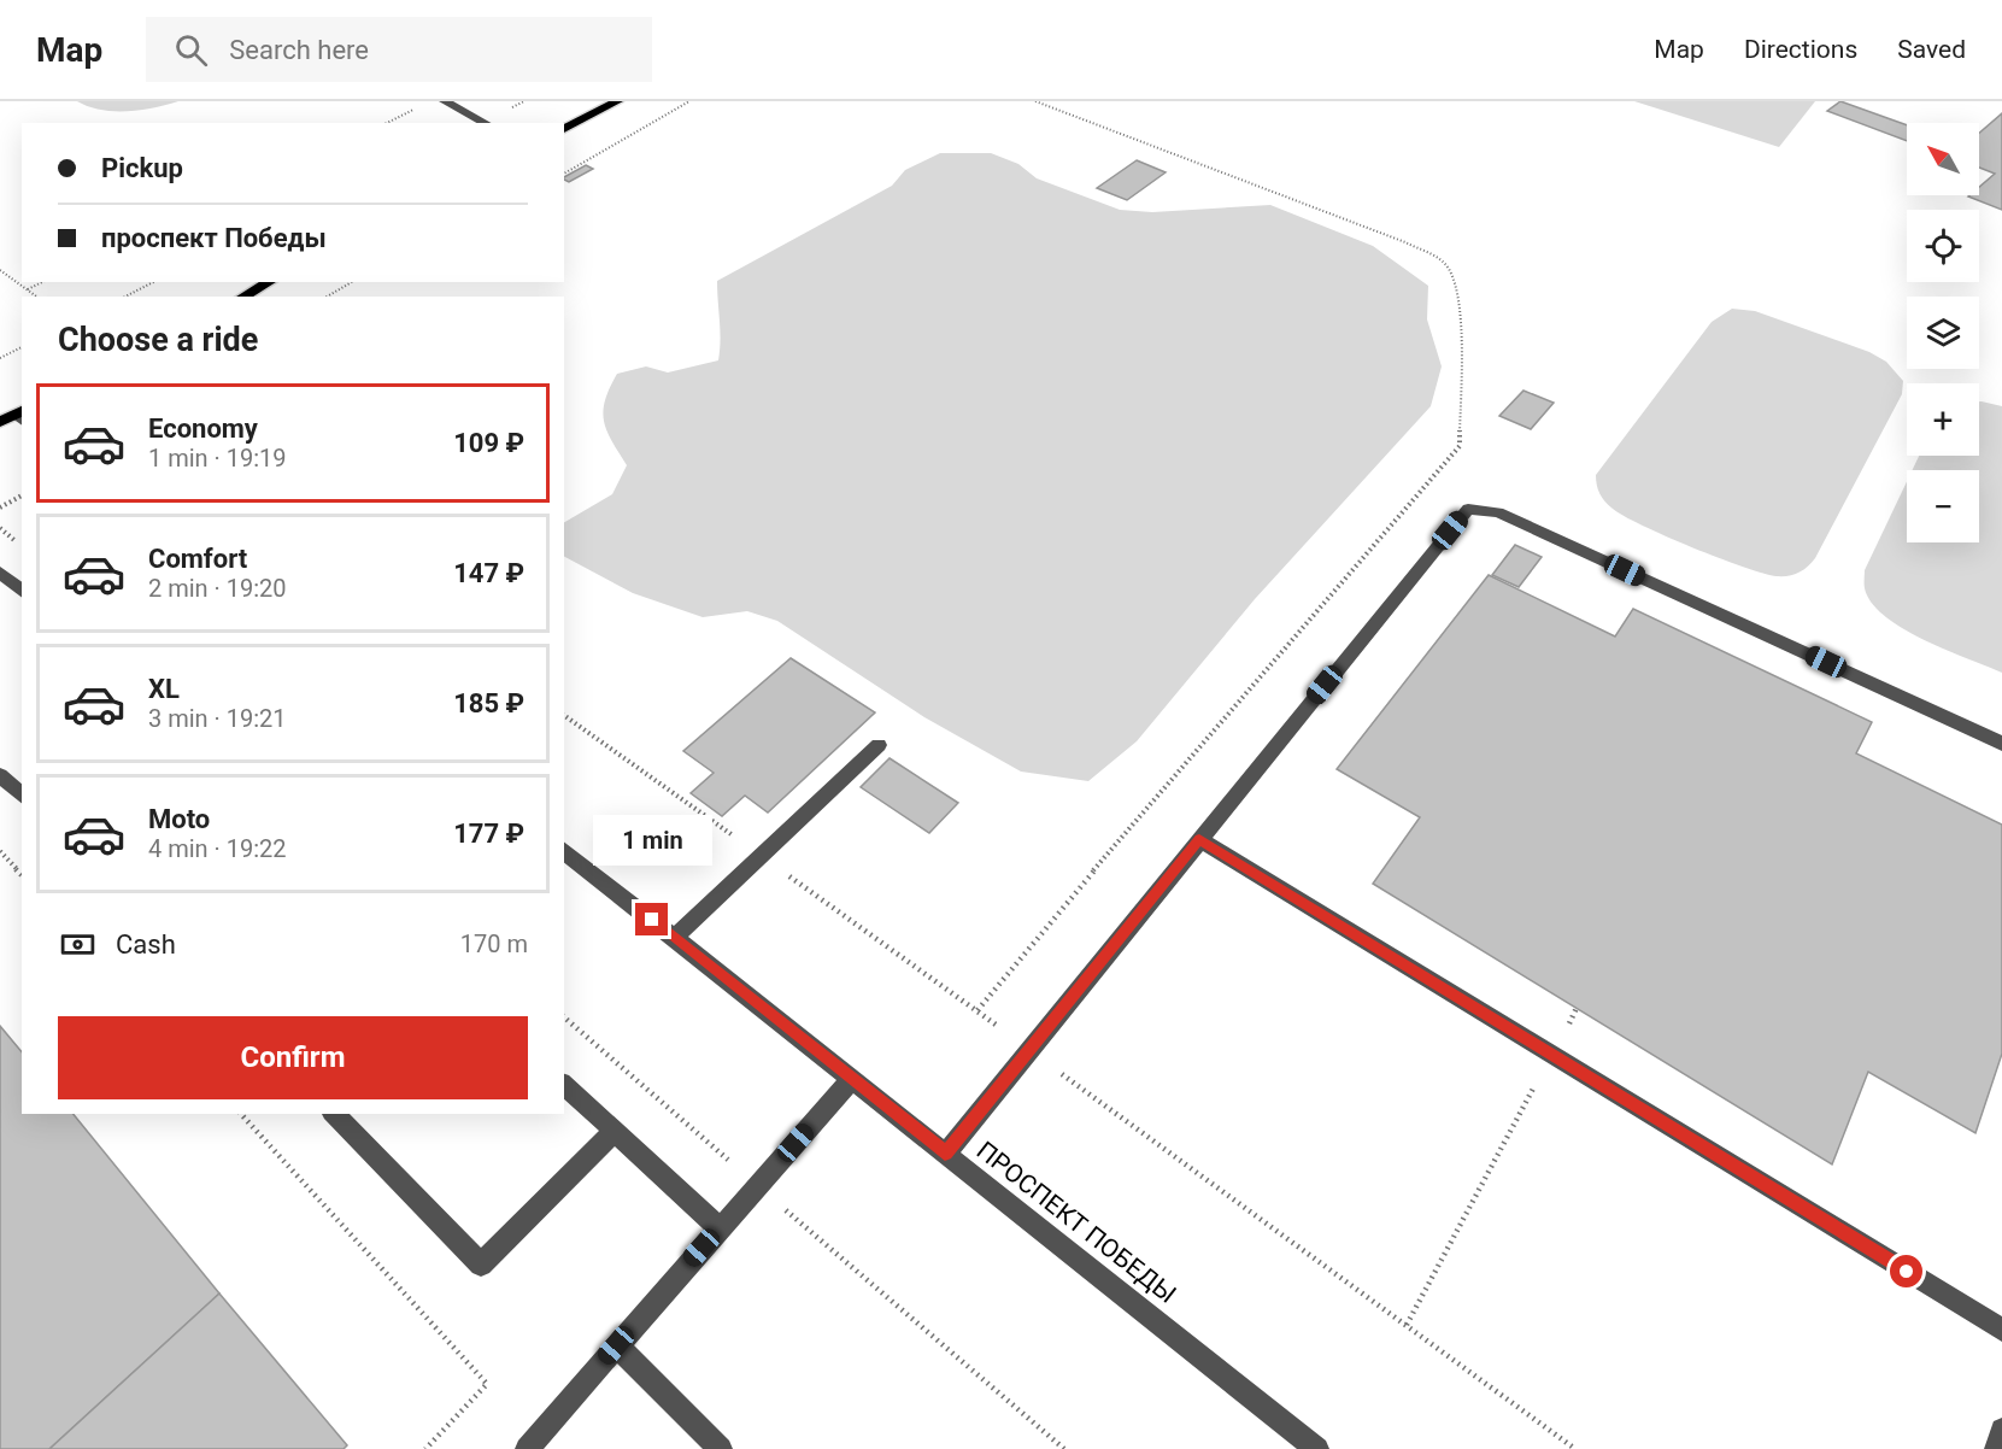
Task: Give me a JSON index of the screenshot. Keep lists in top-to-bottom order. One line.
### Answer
{"streets":{"street":["ПРОСПЕКТ ПОБЕДЫ"]},"north":"top left","page":{"header":"Map","search":"Search here","nav":["Map","Directions","Saved"],"map_buttons":["+","−"],"banner":["Pickup","проспект Победы"],"heading":"Choose a ride","list":[{"name":"Economy","note":"1 min · 19:19","value":"109 ₽"},{"name":"Comfort","note":"2 min · 19:20","value":"147 ₽"},{"name":"XL","note":"3 min · 19:21","value":"185 ₽"},{"name":"Moto","note":"4 min · 19:22","value":"177 ₽"}],"bubble":"1 min","pay":["Cash","170 m"],"buttons":"Confirm"}}
